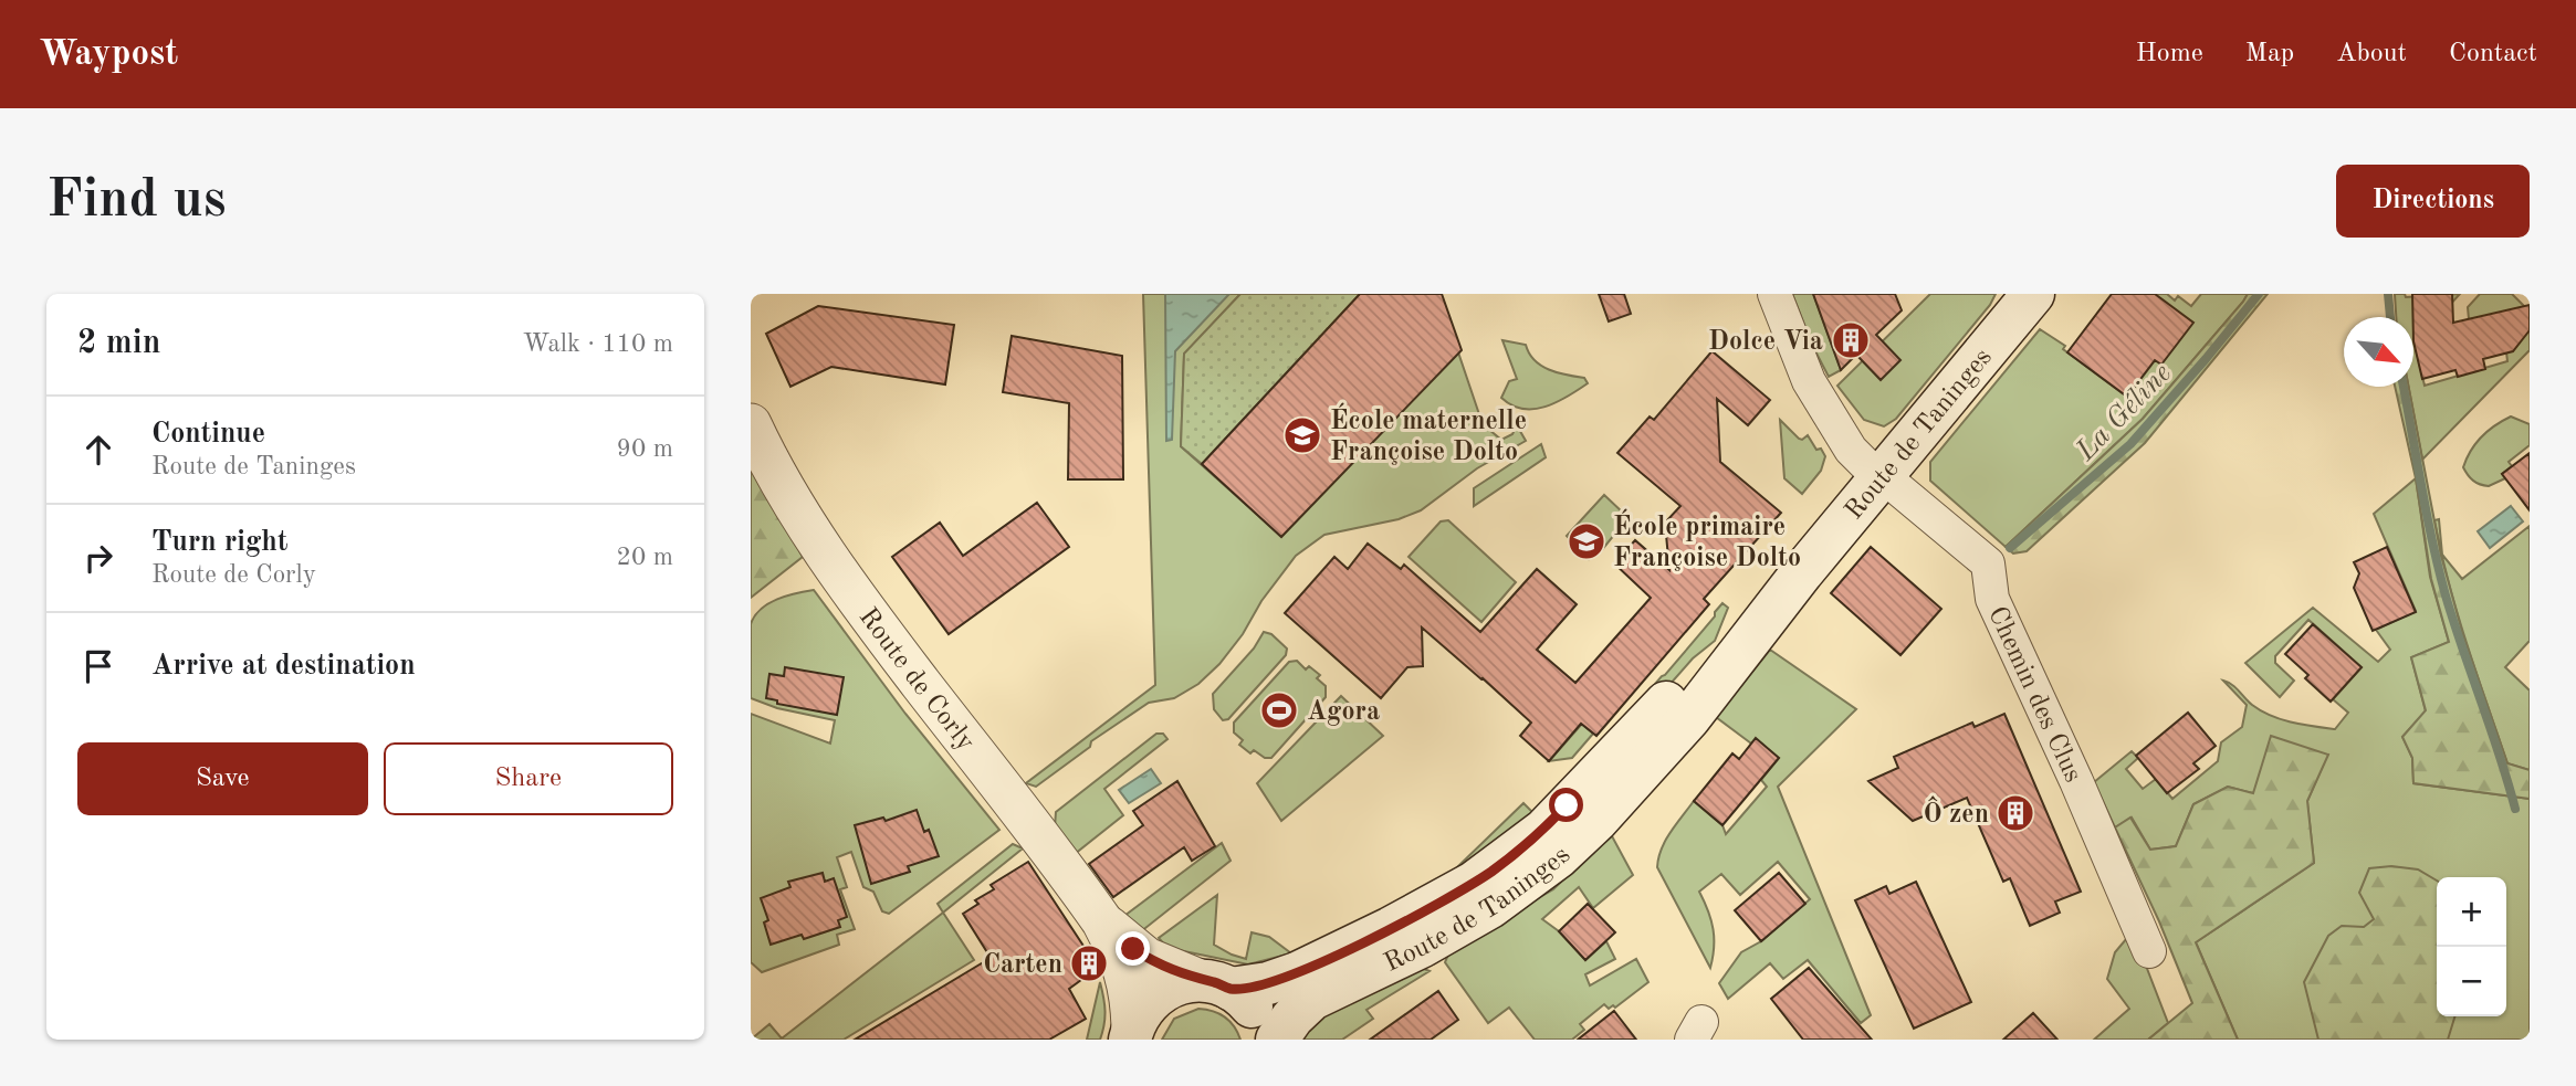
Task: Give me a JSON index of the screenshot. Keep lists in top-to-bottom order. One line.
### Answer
{"streets":{"main road":["Route de Taninges"],"street":["Route de Corly","Chemin des Clus"]},"crossings":[["Route de Taninges","Route de Corly"],["Route de Taninges","Chemin des Clus"]],"water":["La Géline"],"places":{"building":["Dolce Via","Ô zen","Carten"],"school or university":["École maternelle Françoise Dolto","École primaire Françoise Dolto"],"sports":["Agora"]},"north":"bottom right","page":{"header":"Waypost","nav":["Home","Map","About","Contact"],"buttons":["Directions",["Save","Share"]],"title":"Find us","heading":["2 min","Walk · 110 m"],"list":[["Continue","Route de Taninges","90 m"],["Turn right","Route de Corly","20 m"],"Arrive at destination"],"map_buttons":["+","−"]}}
